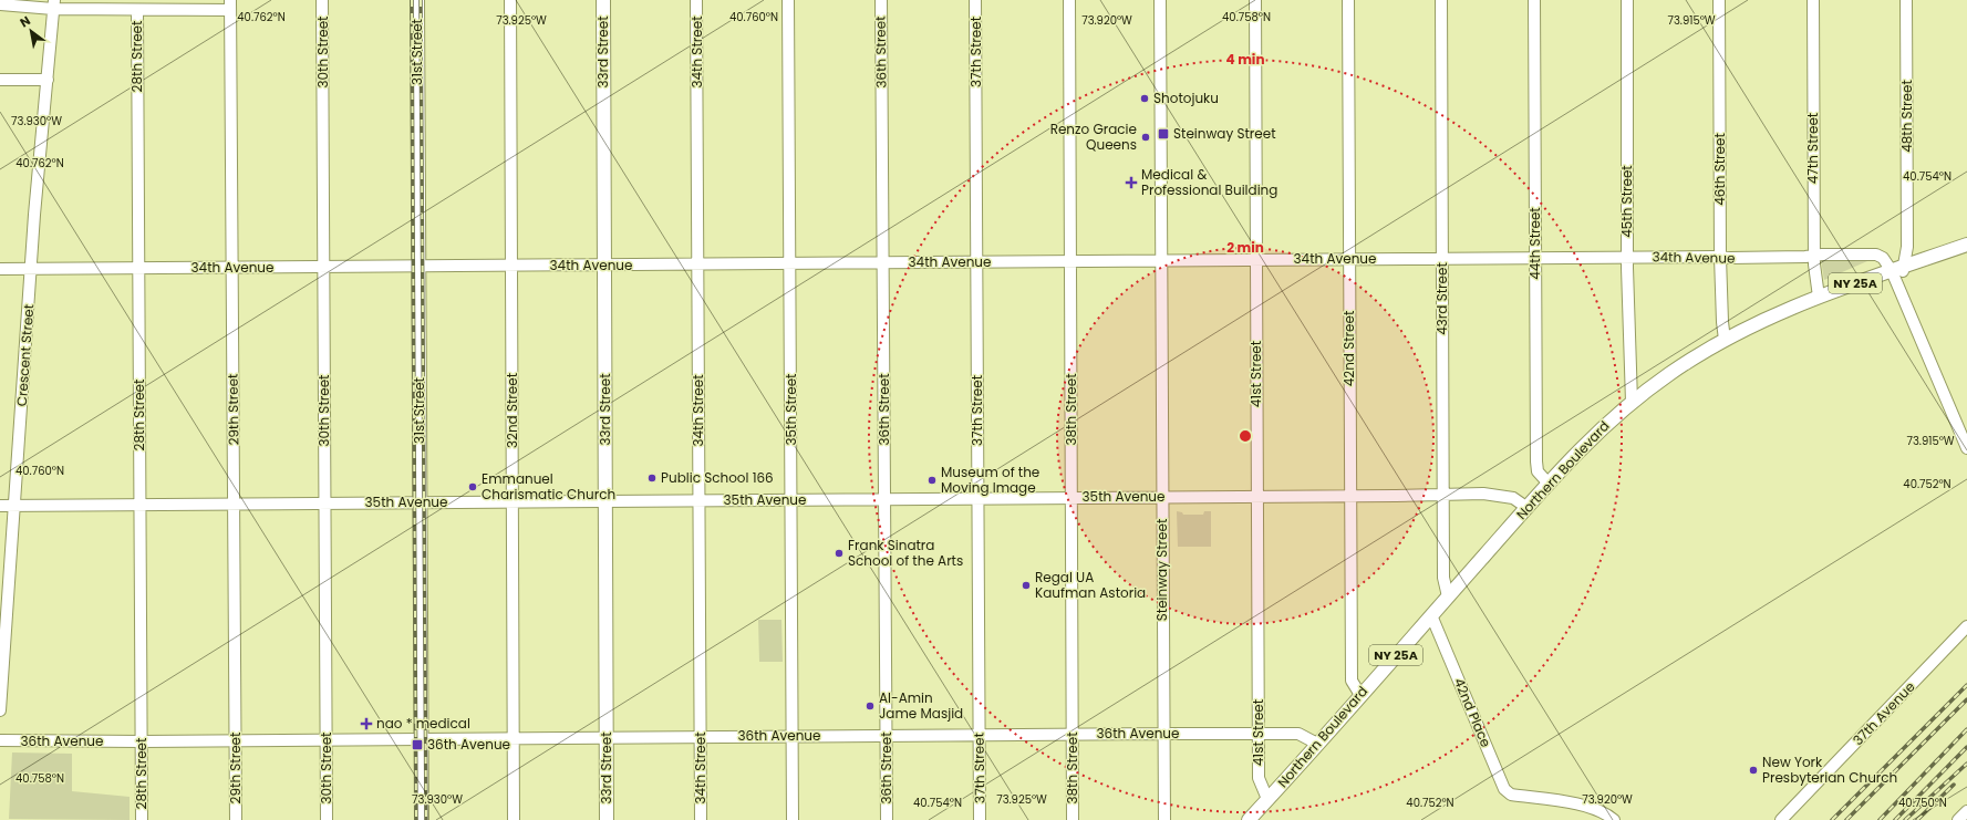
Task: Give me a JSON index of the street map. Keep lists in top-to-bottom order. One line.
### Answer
{"streets":{"main road":["31st Street","33rd Street","NY 25A","Northern Boulevard"],"street":["30th Street","34th Street","36th Street","37th Street","28th Street","48th Street","47th Street","46th Street","45th Street","44th Street","34th Avenue","43rd Street","42nd Street","Crescent Street","41st Street","29th Street","35th Street","38th Street","32nd Street","35th Avenue","Steinway Street","42nd Place","37th Avenue","36th Avenue"]},"crossings":[["30th Street","34th Avenue"],["30th Street","35th Avenue"],["30th Street","36th Avenue"],["31st Street","34th Avenue"],["31st Street","35th Avenue"],["31st Street","36th Avenue"],["33rd Street","34th Avenue"],["33rd Street","35th Avenue"],["33rd Street","36th Avenue"],["34th Street","34th Avenue"],["34th Street","35th Avenue"],["34th Street","36th Avenue"],["36th Street","34th Avenue"],["36th Street","35th Avenue"],["36th Street","36th Avenue"],["37th Street","34th Avenue"],["37th Street","35th Avenue"],["37th Street","36th Avenue"],["28th Street","34th Avenue"],["28th Street","35th Avenue"],["28th Street","36th Avenue"],["48th Street","Northern Boulevard"],["47th Street","34th Avenue"],["47th Street","Northern Boulevard"],["46th Street","34th Avenue"],["46th Street","Northern Boulevard"],["45th Street","34th Avenue"],["45th Street","Northern Boulevard"],["44th Street","34th Avenue"],["44th Street","Northern Boulevard"],["34th Avenue","43rd Street"],["34th Avenue","42nd Street"],["34th Avenue","Crescent Street"],["34th Avenue","41st Street"],["34th Avenue","29th Street"],["34th Avenue","35th Street"],["34th Avenue","38th Street"],["34th Avenue","32nd Street"],["34th Avenue","Northern Boulevard"],["34th Avenue","Steinway Street"],["43rd Street","Northern Boulevard"],["43rd Street","35th Avenue"],["42nd Street","Northern Boulevard"],["42nd Street","35th Avenue"],["Crescent Street","35th Avenue"],["41st Street","Northern Boulevard"],["41st Street","35th Avenue"],["41st Street","36th Avenue"],["29th Street","35th Avenue"],["29th Street","36th Avenue"],["35th Street","35th Avenue"],["35th Street","36th Avenue"],["38th Street","35th Avenue"],["38th Street","36th Avenue"],["32nd Street","35th Avenue"],["32nd Street","36th Avenue"],["Northern Boulevard","35th Avenue"],["Northern Boulevard","42nd Place"],["Northern Boulevard","36th Avenue"],["35th Avenue","Steinway Street"],["Steinway Street","36th Avenue"]],"places":{"other":["Shotojuku","Renzo Gracie Queens","Public School 166","Museum of the Moving Image","Emmanuel Charismatic Church","Frank Sinatra School of the Arts","Regal UA Kaufman Astoria","Al-Amin Jame Masjid","New York Presbyterian Church"],"transit":["Steinway Street","36th Avenue"],"health":["Medical & Professional Building","nao * medical"]},"north":"top left","coordinates":["40.762°N","40.760°N","40.758°N","73.915°W","73.925°W","73.920°W","73.930°W","40.754°N","40.752°N","40.750°N"],"rings":["4 min","2 min"]}
